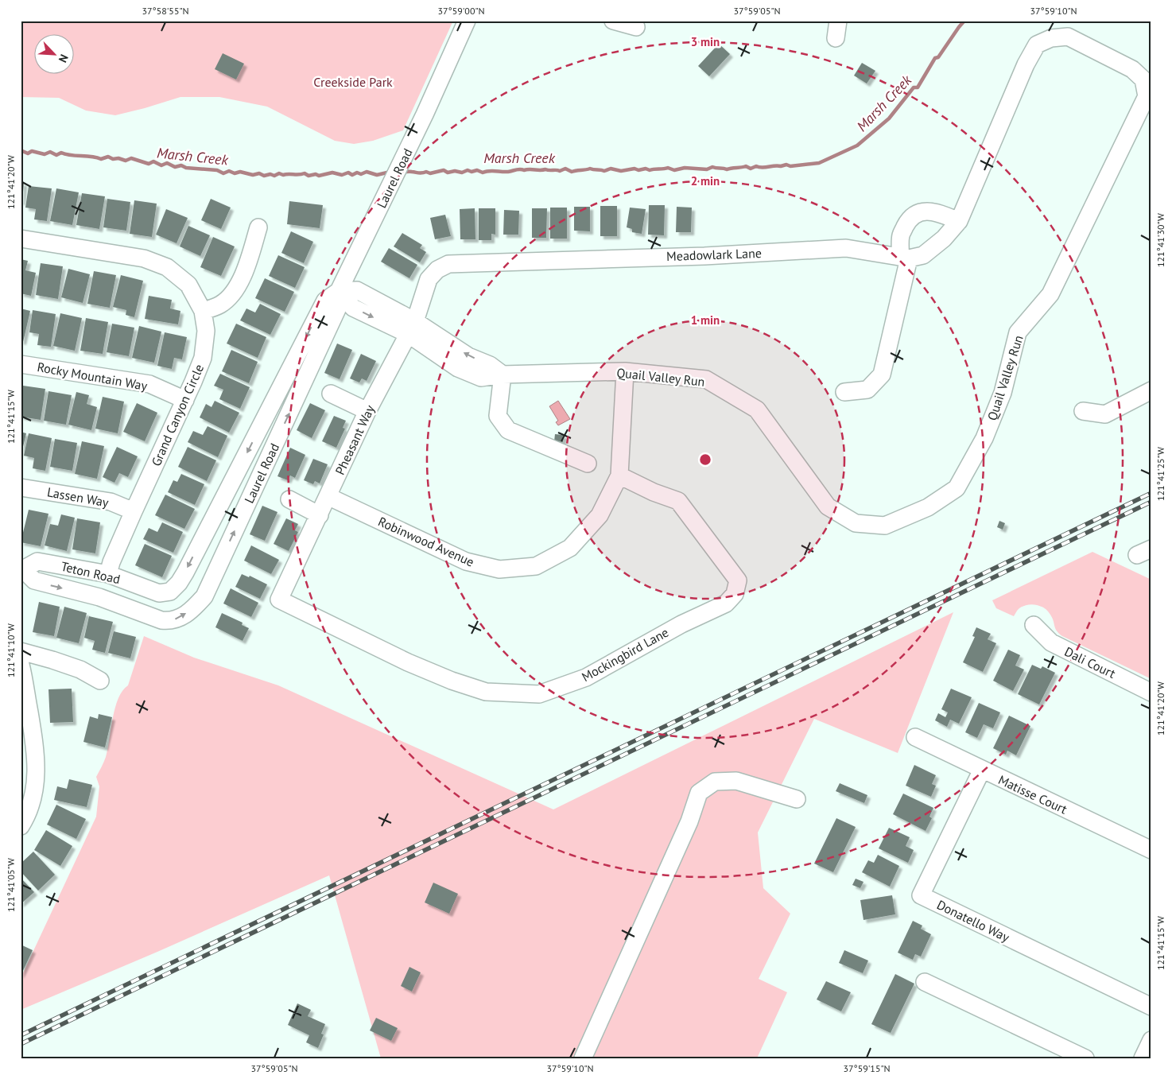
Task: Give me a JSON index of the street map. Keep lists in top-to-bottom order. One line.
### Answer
{"streets":{"street":["Laurel Road","Meadowlark Lane","Rocky Mountain Way","Quail Valley Run","Grand Canyon Circle","Pheasant Way","Lassen Way","Robinwood Avenue","Teton Road","Mockingbird Lane","Dali Court","Matisse Court","Donatello Way"]},"crossings":[["Laurel Road","Teton Road"],["Meadowlark Lane","Quail Valley Run"],["Meadowlark Lane","Pheasant Way"],["Rocky Mountain Way","Grand Canyon Circle"],["Quail Valley Run","Robinwood Avenue"],["Grand Canyon Circle","Lassen Way"],["Grand Canyon Circle","Teton Road"],["Pheasant Way","Robinwood Avenue"],["Pheasant Way","Mockingbird Lane"],["Robinwood Avenue","Mockingbird Lane"],["Matisse Court","Donatello Way"]],"water":["Marsh Creek"],"parks":["Creekside Park"],"north":"bottom right","coordinates":["37°58'55\"N","37°59'00\"N","37°59'05\"N","37°59'10\"N","121°41'20\"W","121°41'30\"W","121°41'15\"W","121°41'25\"W","121°41'10\"W","121°41'05\"W","37°59'15\"N"],"rings":["3 min","2 min","1 min"]}
